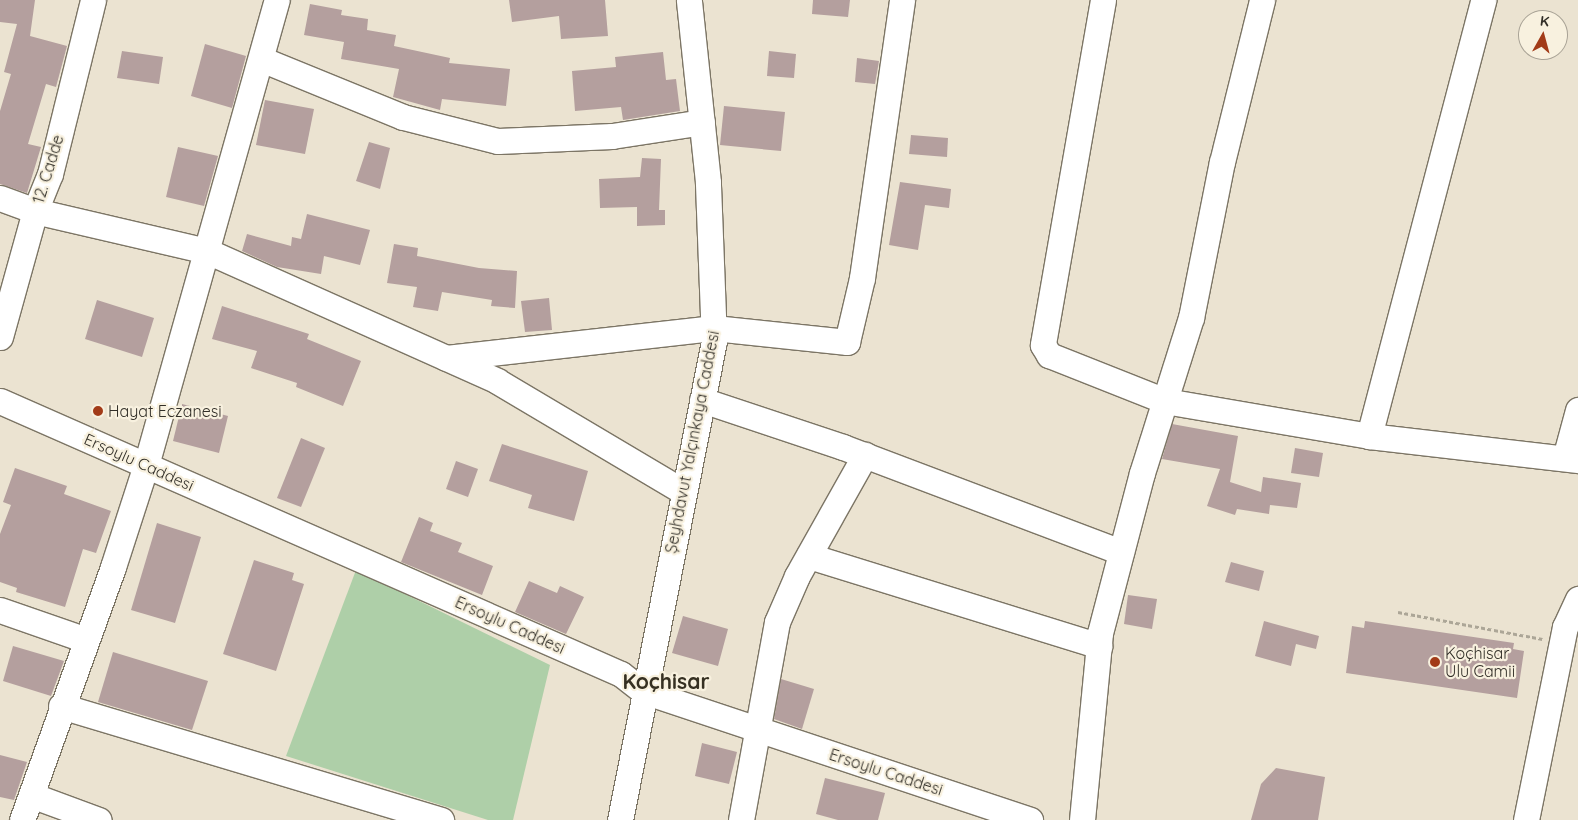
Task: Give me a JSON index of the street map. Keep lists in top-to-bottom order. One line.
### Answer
{"streets":{"street":["12. Cadde","Şeyhdavut Yalçınkaya Caddesi","Ersoylu Caddesi"]},"crossings":[["Şeyhdavut Yalçınkaya Caddesi","Ersoylu Caddesi"]],"districts":["Koçhisar"],"places":["Hayat Eczanesi","Koçhisar Ulu Camii"],"north":"top"}
